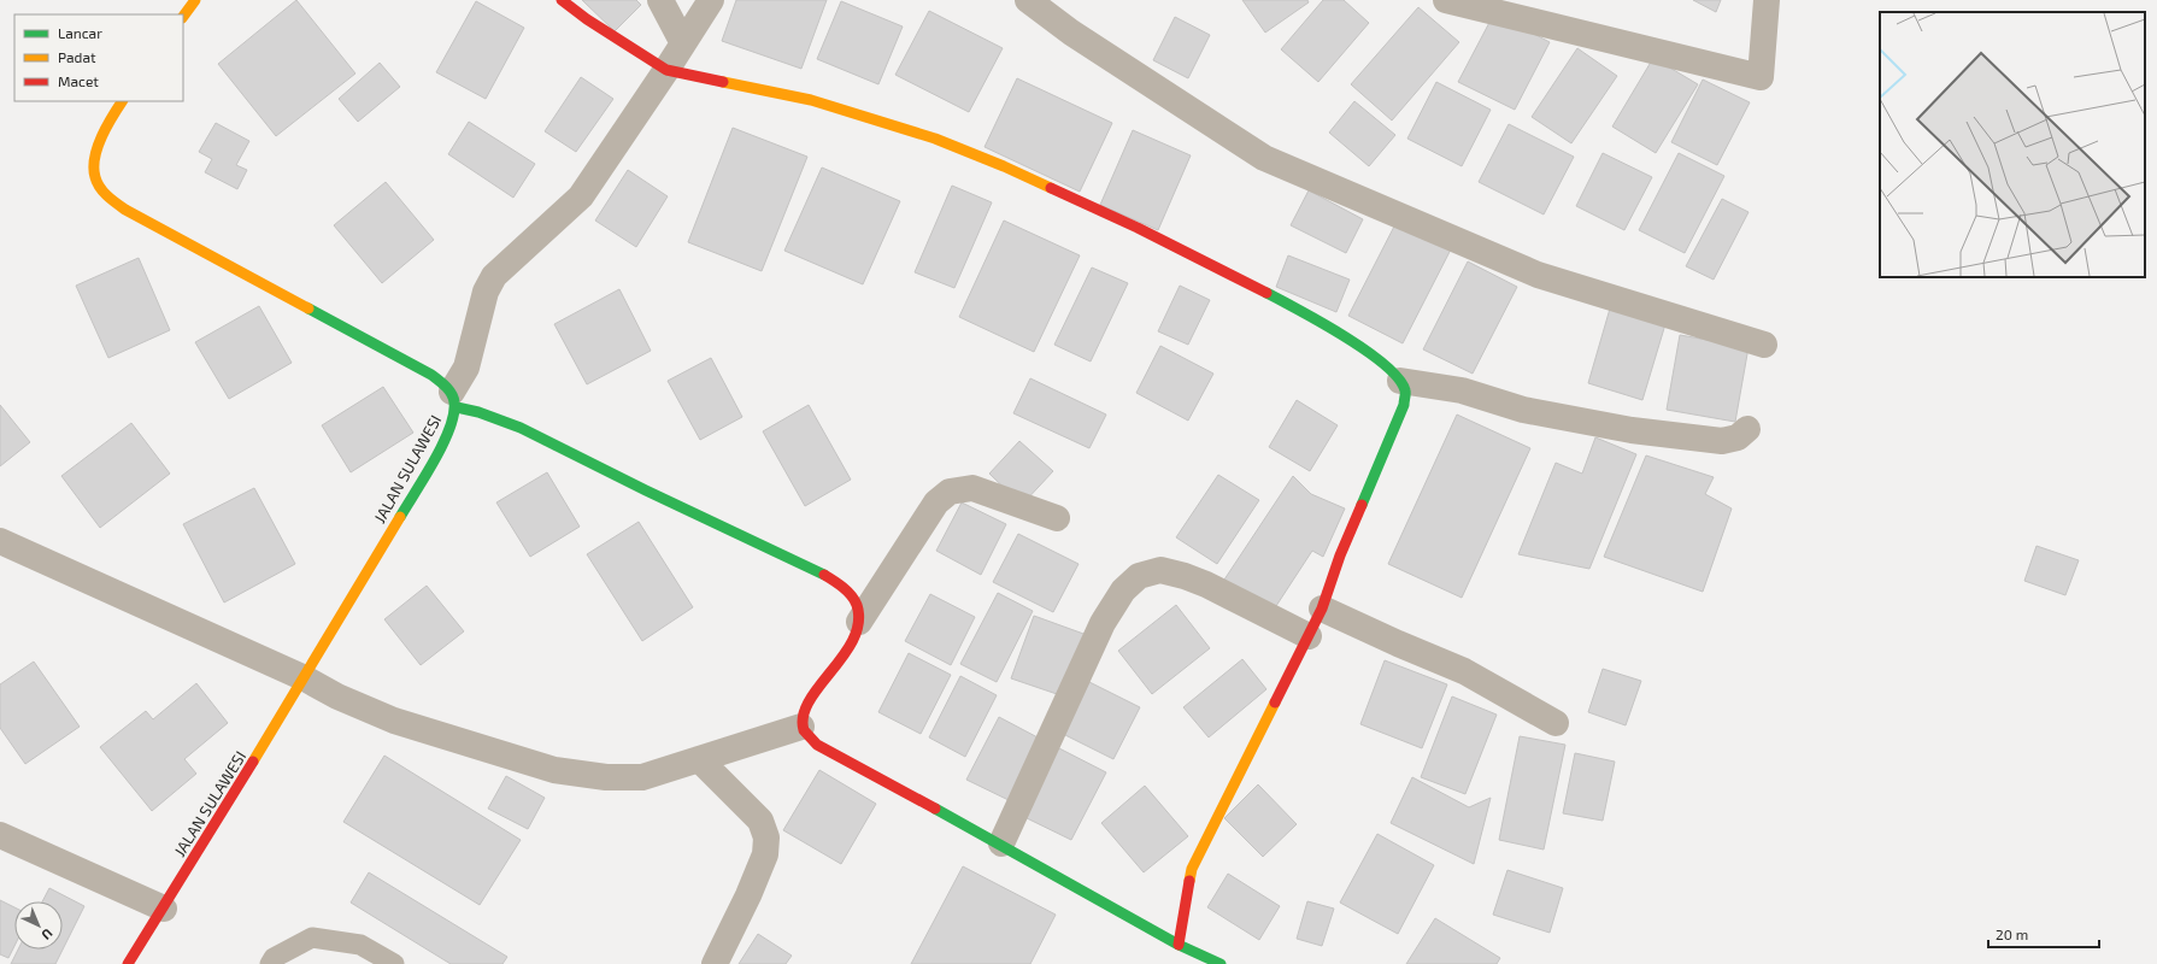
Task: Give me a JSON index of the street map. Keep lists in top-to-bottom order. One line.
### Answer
{"streets":{"street":["JALAN SULAWESI"]},"legend":["Lancar","Padat","Macet"],"scale_bar":"20 m","north":"bottom right"}
